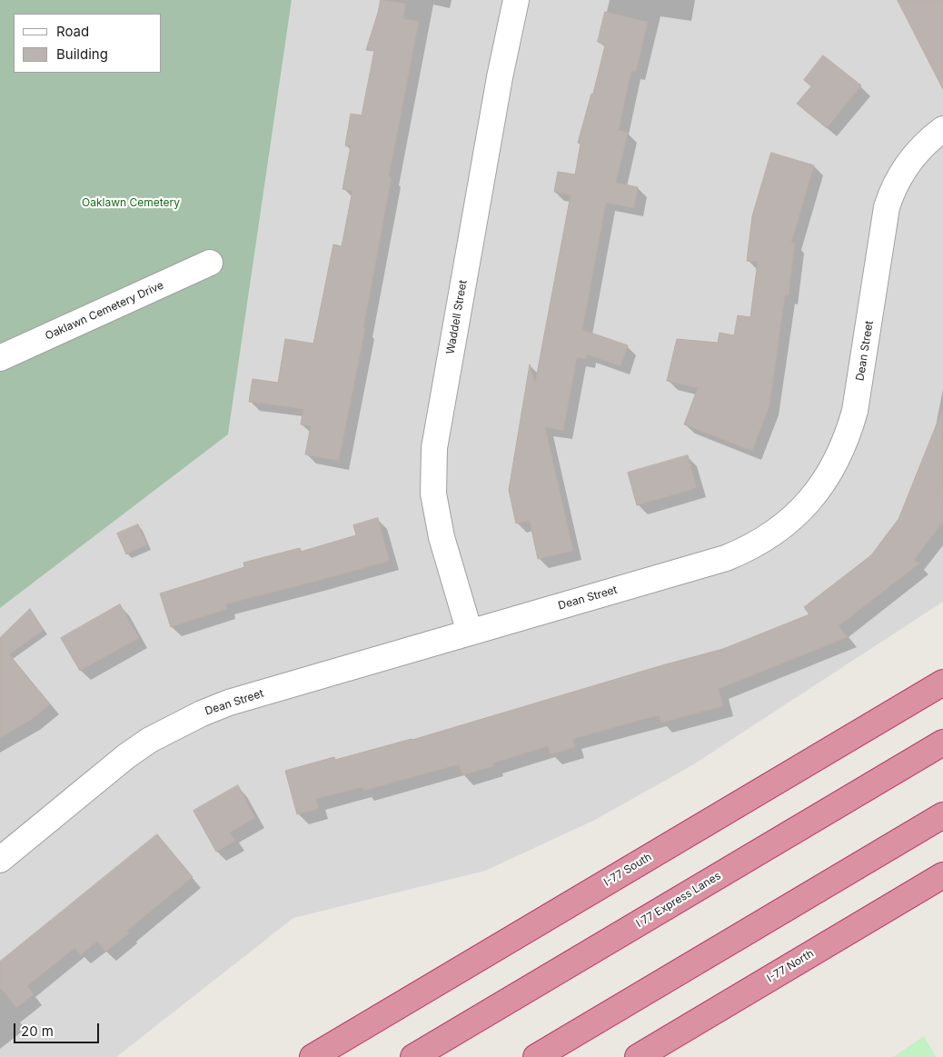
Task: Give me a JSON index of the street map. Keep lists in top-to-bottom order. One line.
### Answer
{"streets":{"highway":["I-77 South","I 77 Express Lanes","I-77 North"],"street":["Oaklawn Cemetery Drive","Waddell Street","Dean Street"]},"crossings":[["Waddell Street","Dean Street"]],"parks":["Oaklawn Cemetery"],"legend":["Road","Building"],"scale_bar":"20 m"}
